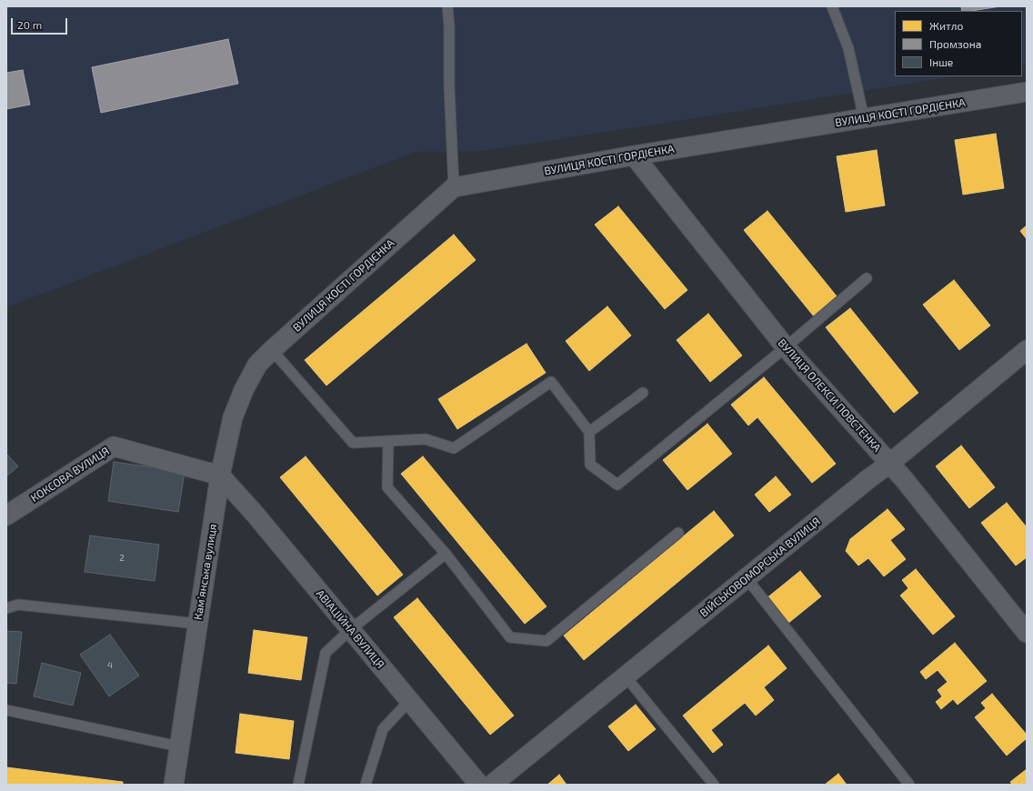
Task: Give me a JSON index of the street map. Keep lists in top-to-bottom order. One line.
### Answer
{"streets":{"street":["ВУЛИЦЯ КОСТІ ГОРДІЄНКА","ВУЛИЦЯ ОЛЕКСИ ПОВСТЕНКА","КОКСОВА ВУЛИЦЯ","ВІЙСЬКОВОМОРСЬКА ВУЛИЦЯ","Камʼянська вулиця","АВІАЦІЙНА ВУЛИЦЯ"]},"crossings":[["ВУЛИЦЯ КОСТІ ГОРДІЄНКА","ВУЛИЦЯ ОЛЕКСИ ПОВСТЕНКА"],["ВУЛИЦЯ КОСТІ ГОРДІЄНКА","Камʼянська вулиця"],["ВУЛИЦЯ ОЛЕКСИ ПОВСТЕНКА","ВІЙСЬКОВОМОРСЬКА ВУЛИЦЯ"],["КОКСОВА ВУЛИЦЯ","Камʼянська вулиця"],["КОКСОВА ВУЛИЦЯ","АВІАЦІЙНА ВУЛИЦЯ"],["Камʼянська вулиця","АВІАЦІЙНА ВУЛИЦЯ"]],"house_numbers":["2","4"],"legend":["Житло","Промзона","Інше"],"scale_bar":"20 m"}
